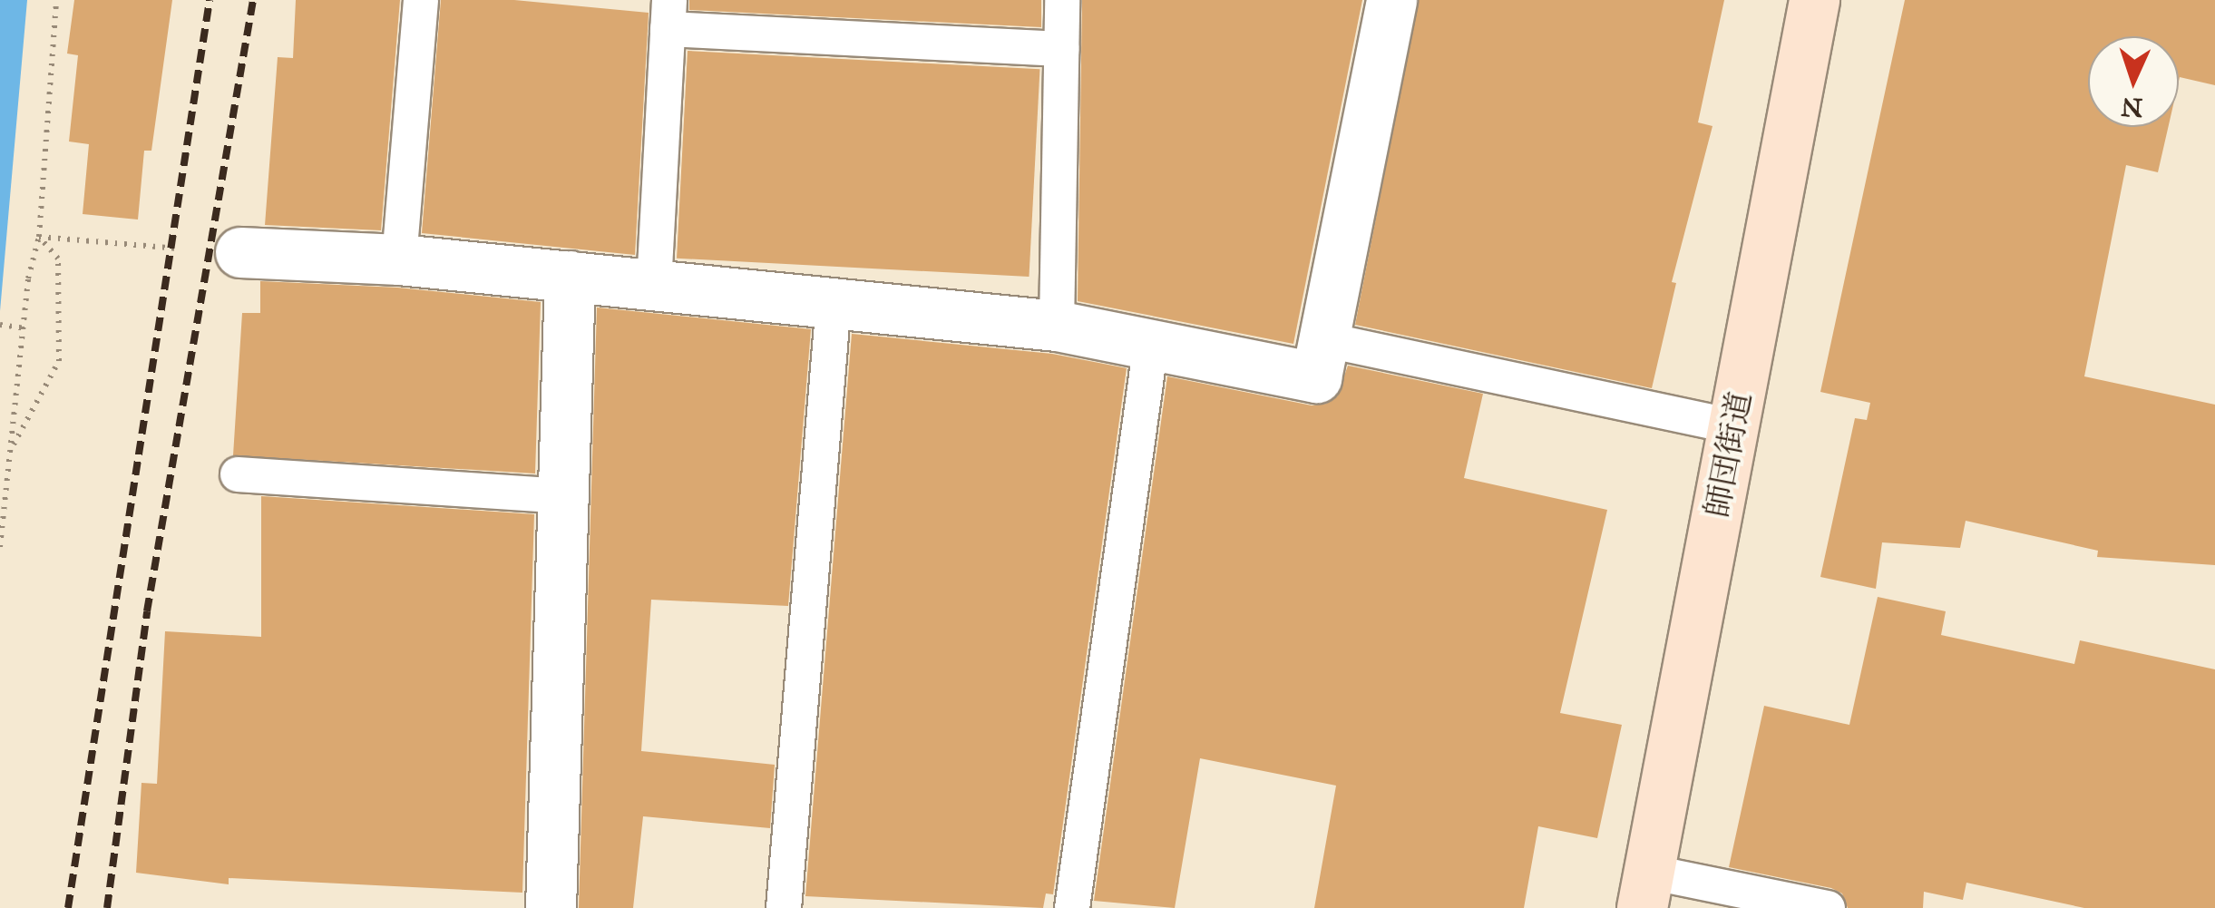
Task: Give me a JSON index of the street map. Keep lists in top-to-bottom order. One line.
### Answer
{"streets":{"street":["師団街道"]},"north":"bottom"}
